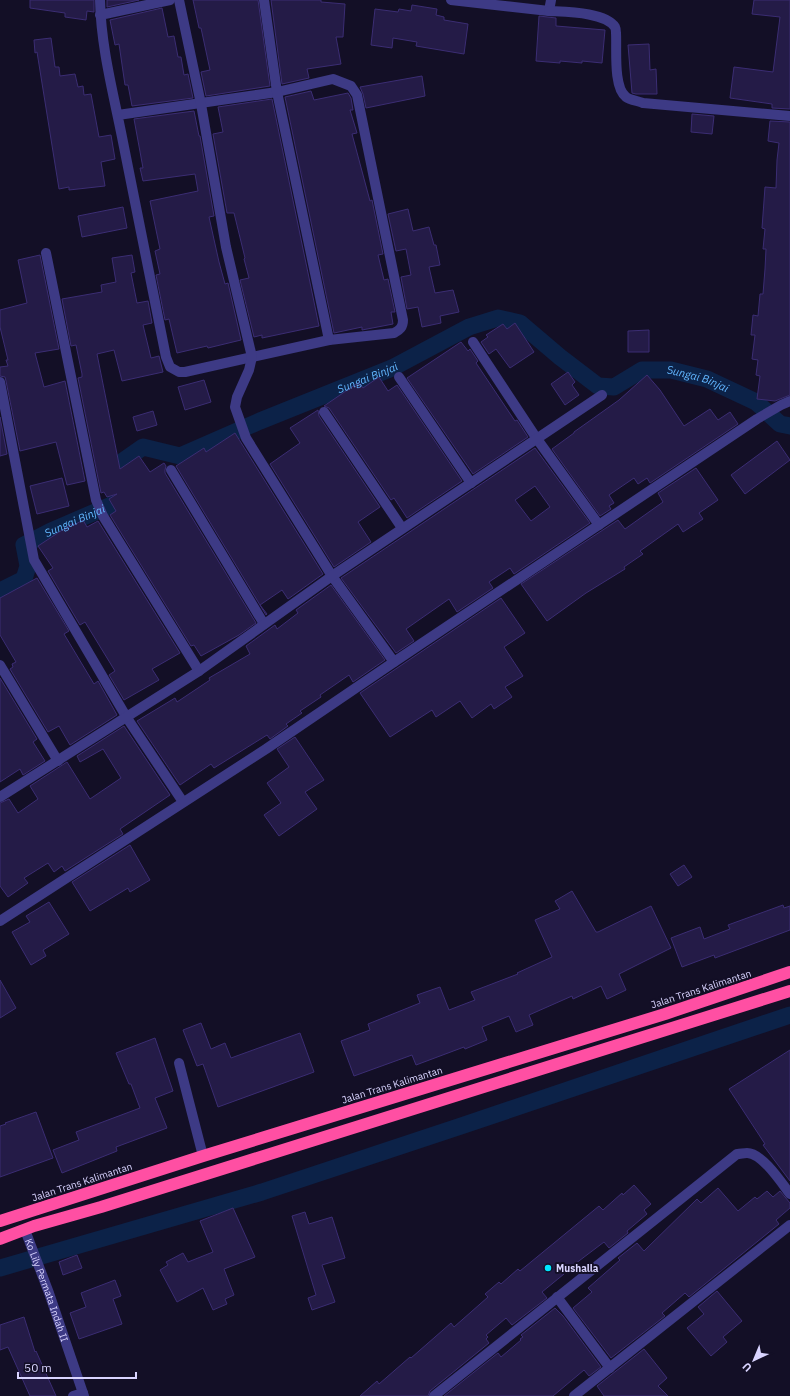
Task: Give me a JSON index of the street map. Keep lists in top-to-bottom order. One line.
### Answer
{"streets":{"highway":["Jalan Trans Kalimantan"],"street":["Ko Lily Permata Indah II"]},"water":["Sungai Binjai"],"places":["Mushalla"],"scale_bar":"50 m","north":"bottom left"}
